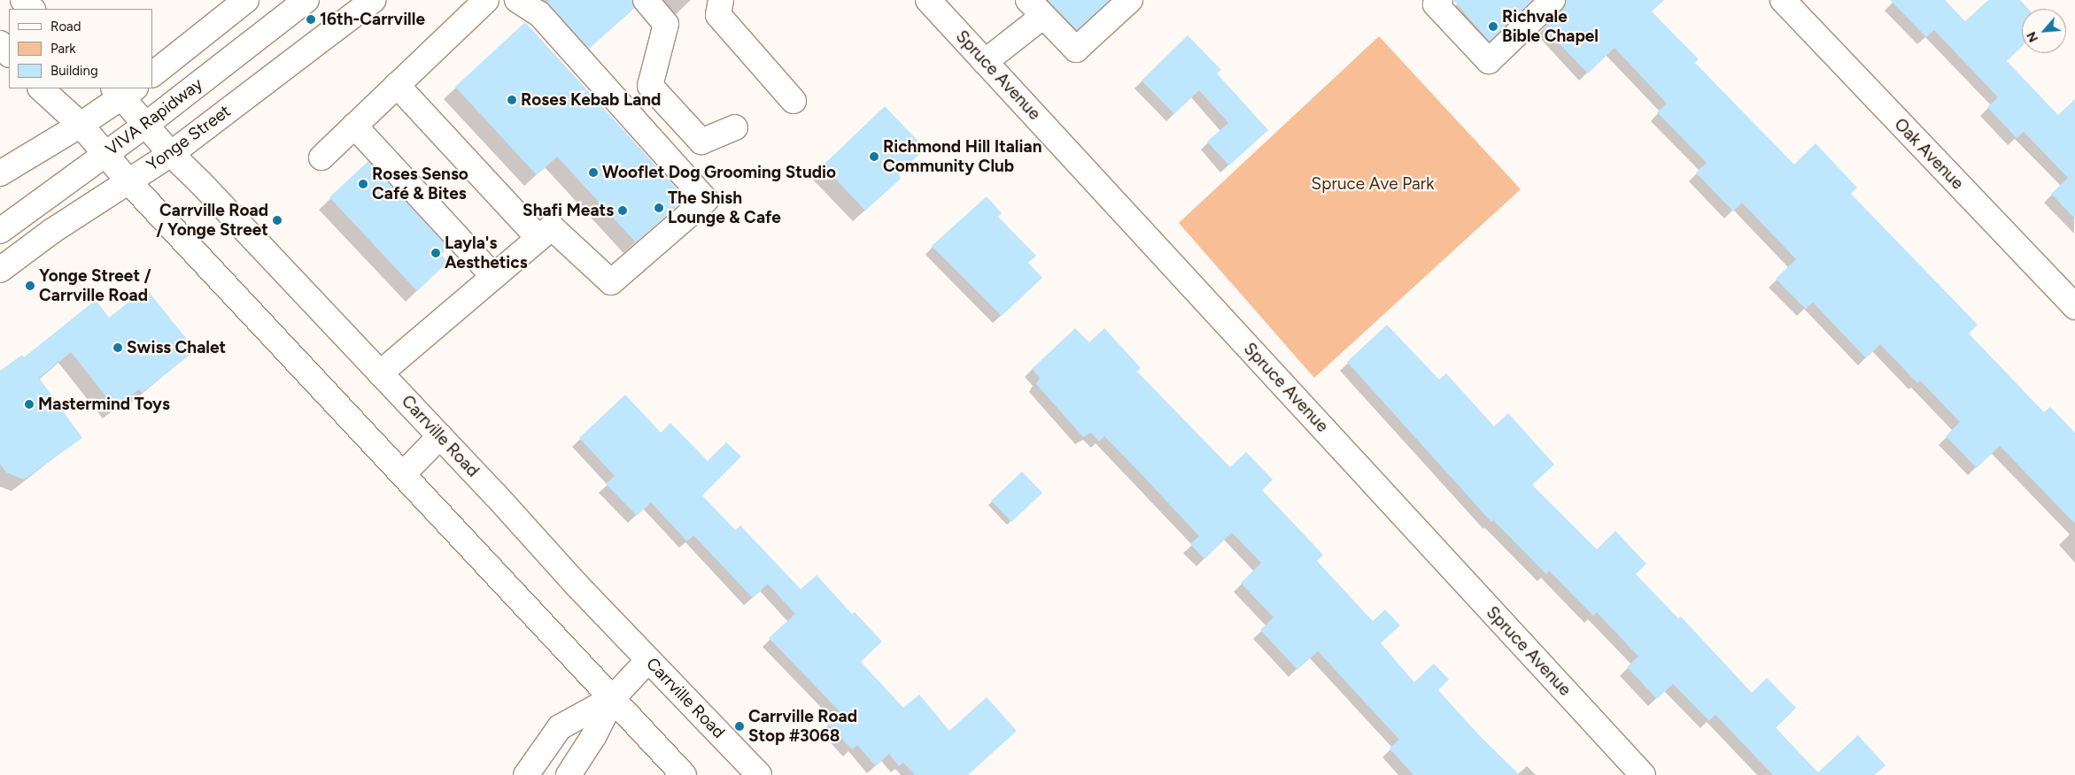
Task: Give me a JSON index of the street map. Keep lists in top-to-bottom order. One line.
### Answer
{"streets":{"main road":["Spruce Avenue","VIVA Rapidway","Yonge Street","Oak Avenue","Carrville Road"]},"crossings":[["VIVA Rapidway","Carrville Road"],["Yonge Street","Carrville Road"]],"parks":["Spruce Ave Park"],"places":["16th-Carrville","Richvale Bible Chapel","Roses Kebab Land","Richmond Hill Italian Community Club","Wooflet Dog Grooming Studio","Roses Senso Café & Bites","The Shish Lounge & Cafe","Shafi Meats","Carrville Road / Yonge Street","Layla's Aesthetics","Yonge Street / Carrville Road","Swiss Chalet","Mastermind Toys","Carrville Road Stop #3068"],"legend":["Road","Park","Building"],"north":"bottom left"}
